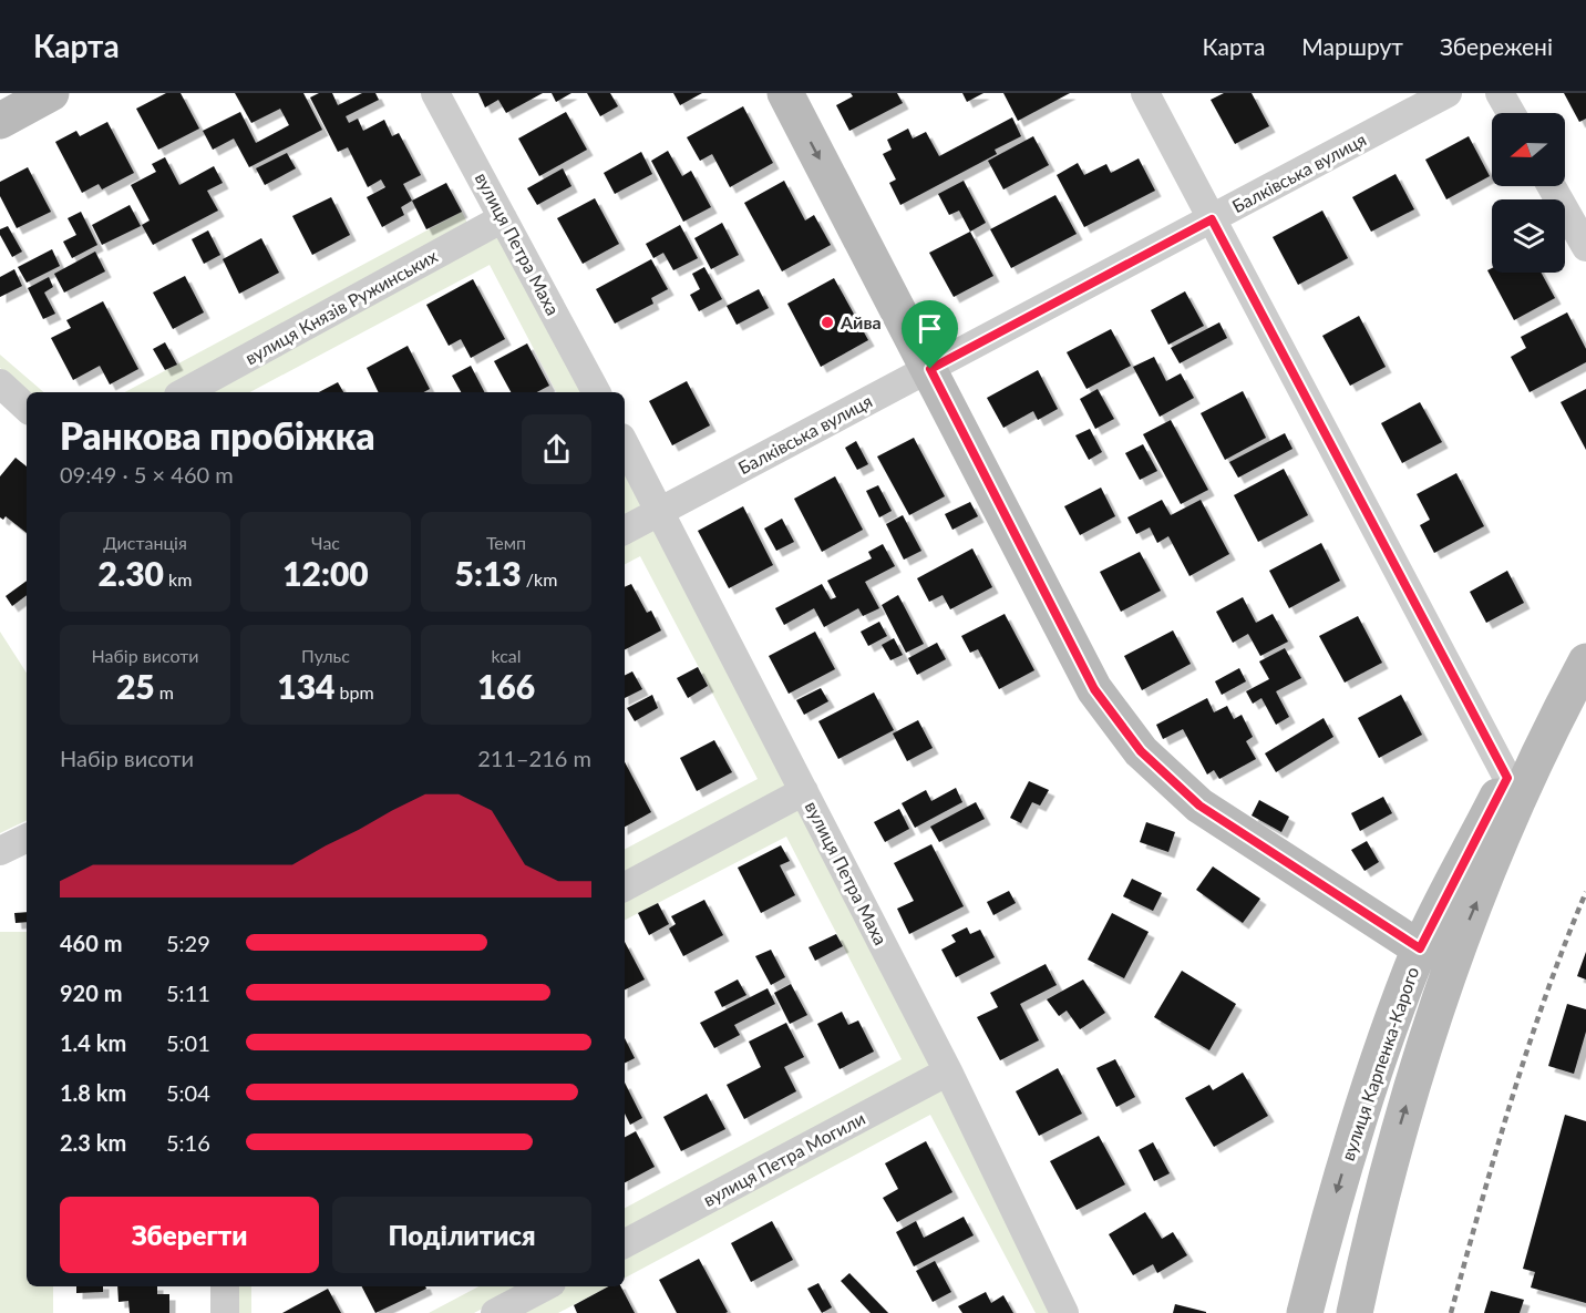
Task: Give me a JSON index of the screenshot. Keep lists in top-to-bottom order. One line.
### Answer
{"streets":{"street":["Балківська вулиця","вулиця Петра Маха","вулиця Князів Ружинських","вулиця Карпенка-Карого","вулиця Петра Могили"]},"crossings":[["Балківська вулиця","вулиця Петра Маха"],["вулиця Петра Маха","вулиця Князів Ружинських"],["вулиця Петра Маха","вулиця Петра Могили"]],"places":["Айва"],"north":"left","page":{"header":"Карта","nav":["Карта","Маршрут","Збережені"],"heading":["Ранкова пробіжка","09:49 · 5 × 460 m"],"stats":[["Дистанція","2.30 km"],["Час","12:00"],["Темп","5:13 /km"],["Набір висоти","25 m"],["Пульс","134 bpm"],["kcal","166"]],"chart":["Набір висоти","211–216 m"],"list":[{"name":"460 m","note":"5:29"},{"name":"920 m","note":"5:11"},{"name":"1.4 km","note":"5:01"},{"name":"1.8 km","note":"5:04"},{"name":"2.3 km","note":"5:16"}],"buttons":["Зберегти","Поділитися"]}}
